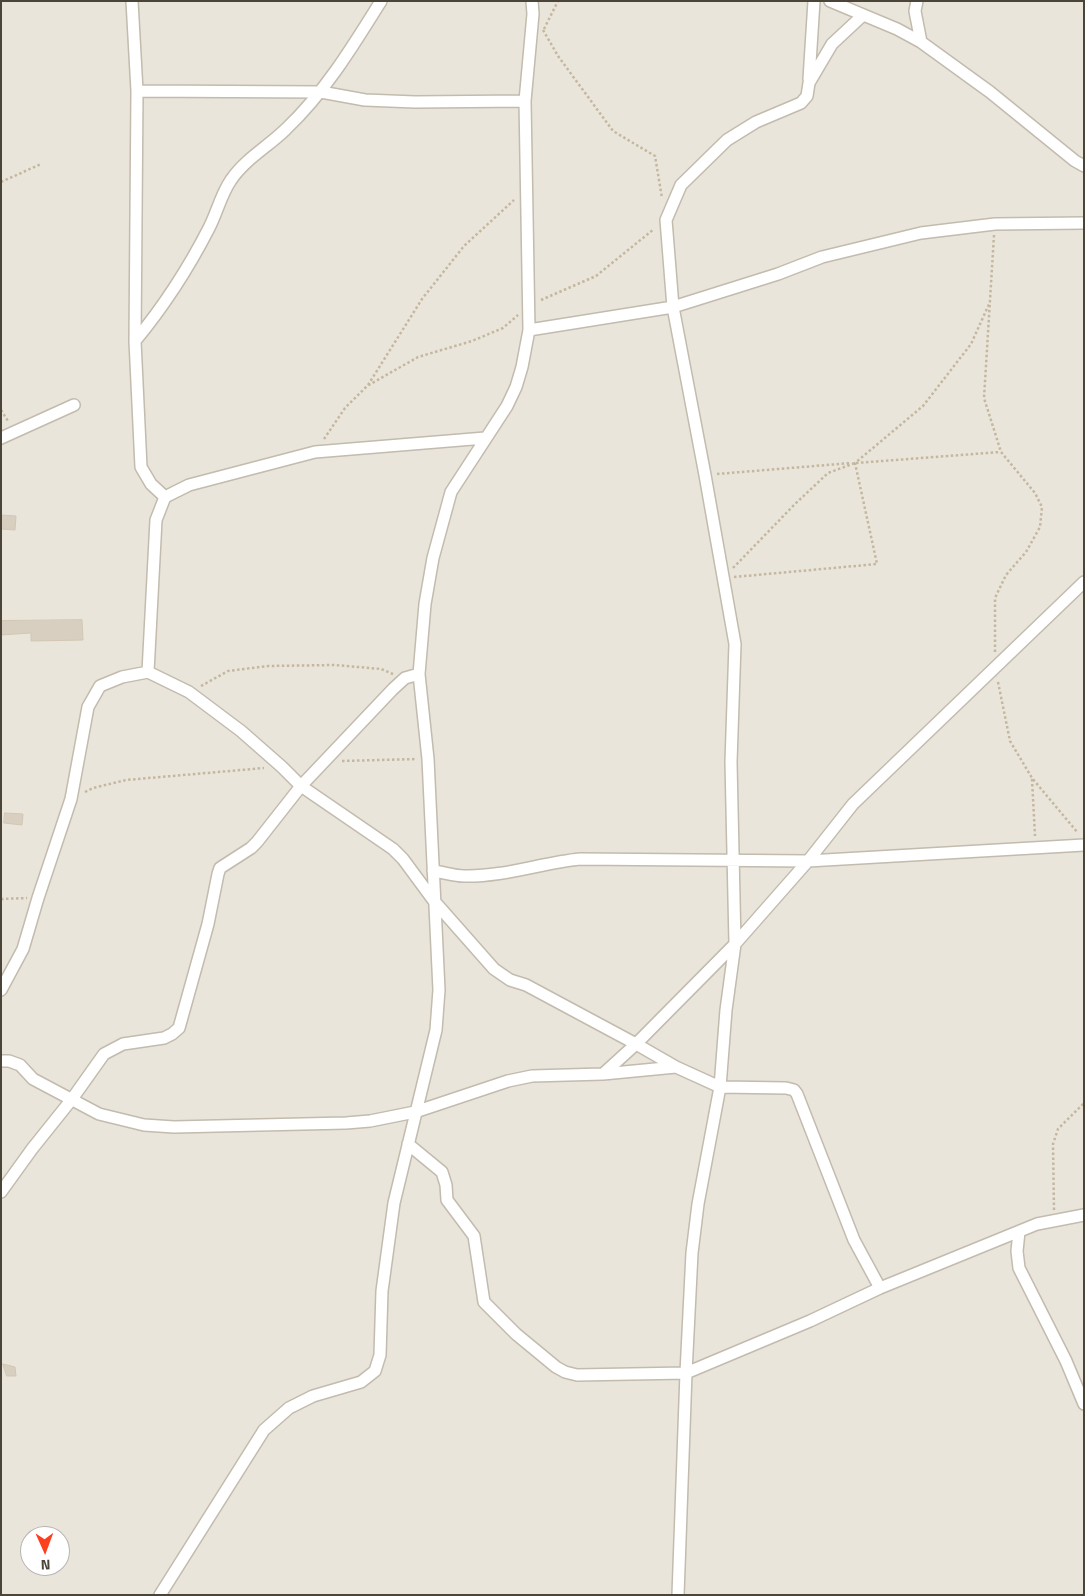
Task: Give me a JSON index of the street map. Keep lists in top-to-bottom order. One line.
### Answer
{"north":"bottom"}
